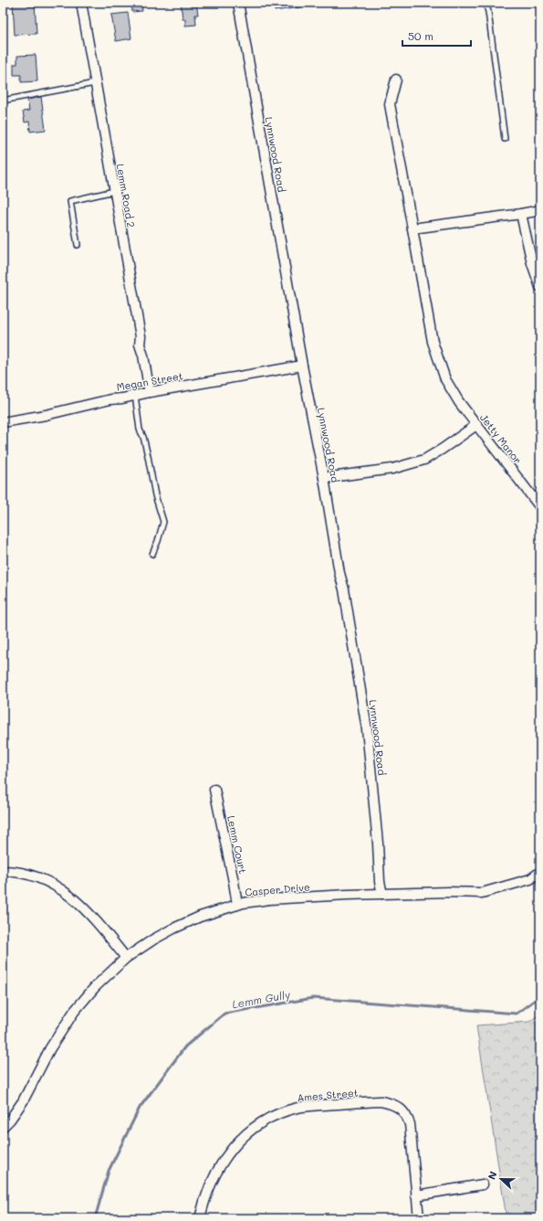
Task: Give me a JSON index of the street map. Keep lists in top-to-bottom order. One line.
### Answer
{"streets":{"street":["Lynnwood Road","Lemm Road 2","Megan Street","Jetty Manor","Lemm Court","Casper Drive","Ames Street"]},"crossings":[["Lynnwood Road","Megan Street"],["Lynnwood Road","Casper Drive"],["Lemm Road 2","Megan Street"],["Lemm Court","Casper Drive"]],"water":["Lemm Gully"],"scale_bar":"50 m","north":"left"}
